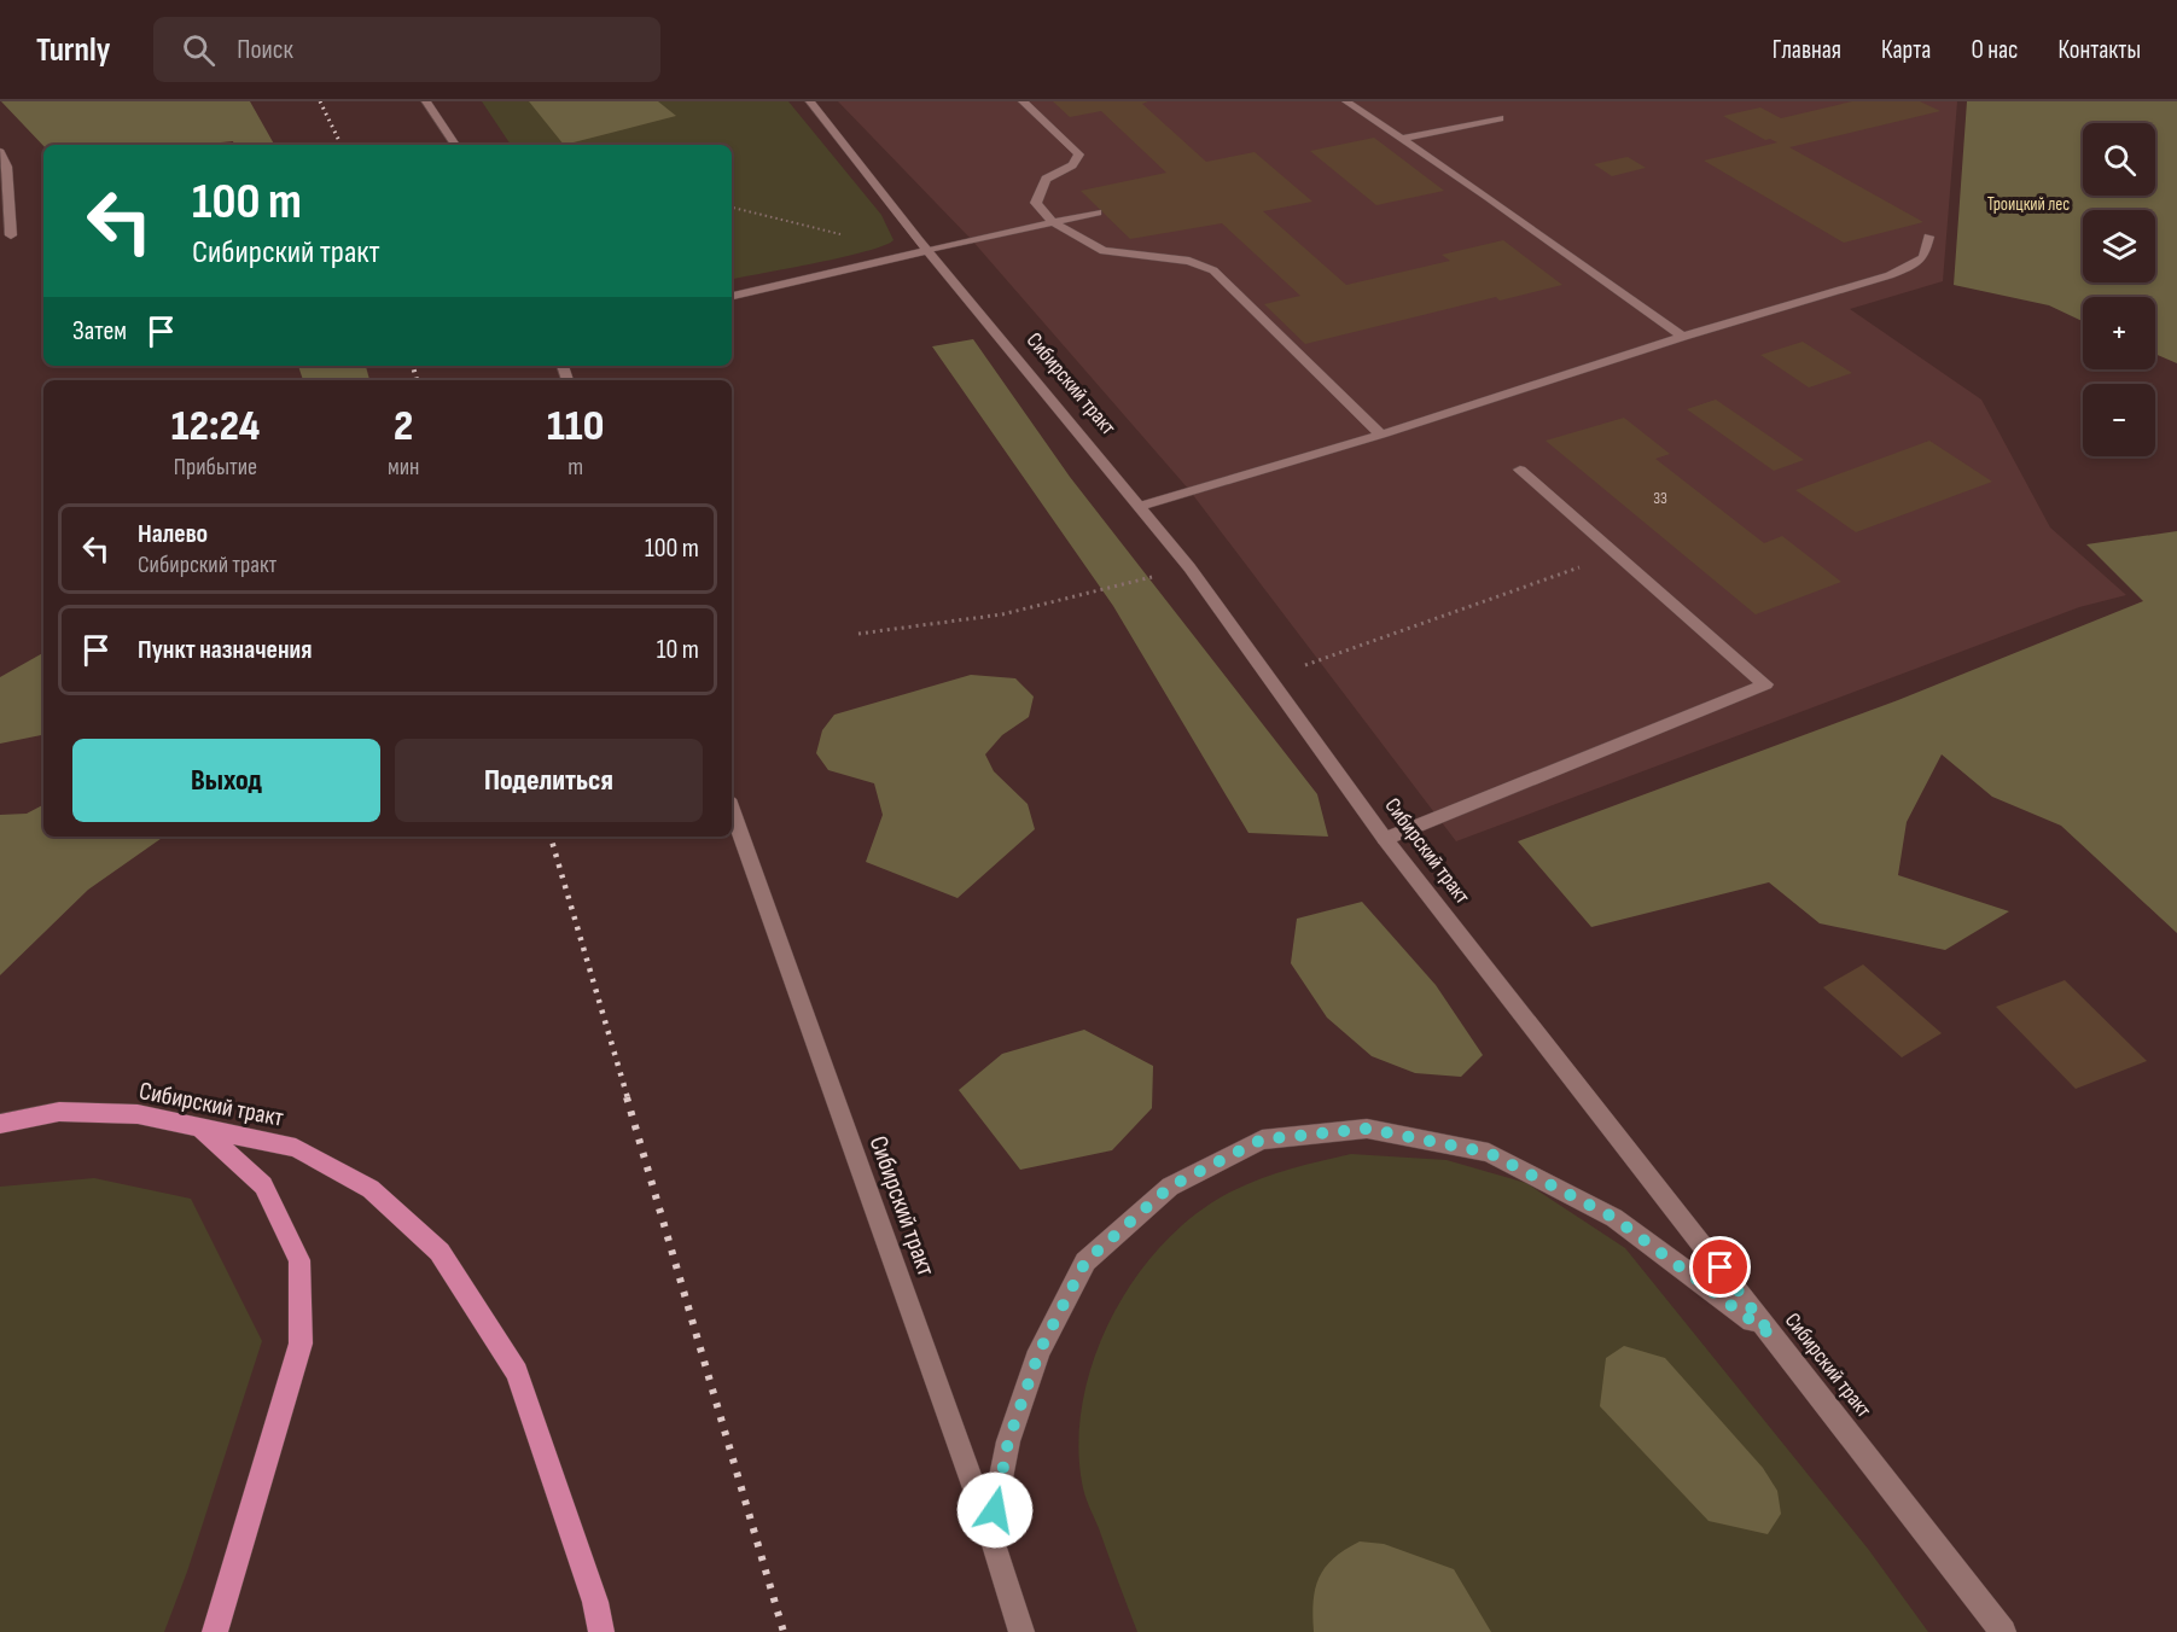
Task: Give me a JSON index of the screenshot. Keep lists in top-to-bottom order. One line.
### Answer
{"streets":{"main road":["Сибирский тракт"]},"parks":["Троицкий лес"],"house_numbers":["33"],"page":{"header":"Turnly","search":"Поиск","nav":["Главная","Карта","О нас","Контакты"],"map_buttons":["+","−"],"turn":["100 m","Сибирский тракт"],"then":"Затем","eta":["12:24","Прибытие","2","мин","110","m"],"list":[{"name":"Налево","note":"Сибирский тракт","value":"100 m"},{"name":"Пункт назначения","value":"10 m"}],"buttons":["Выход","Поделиться"]}}
